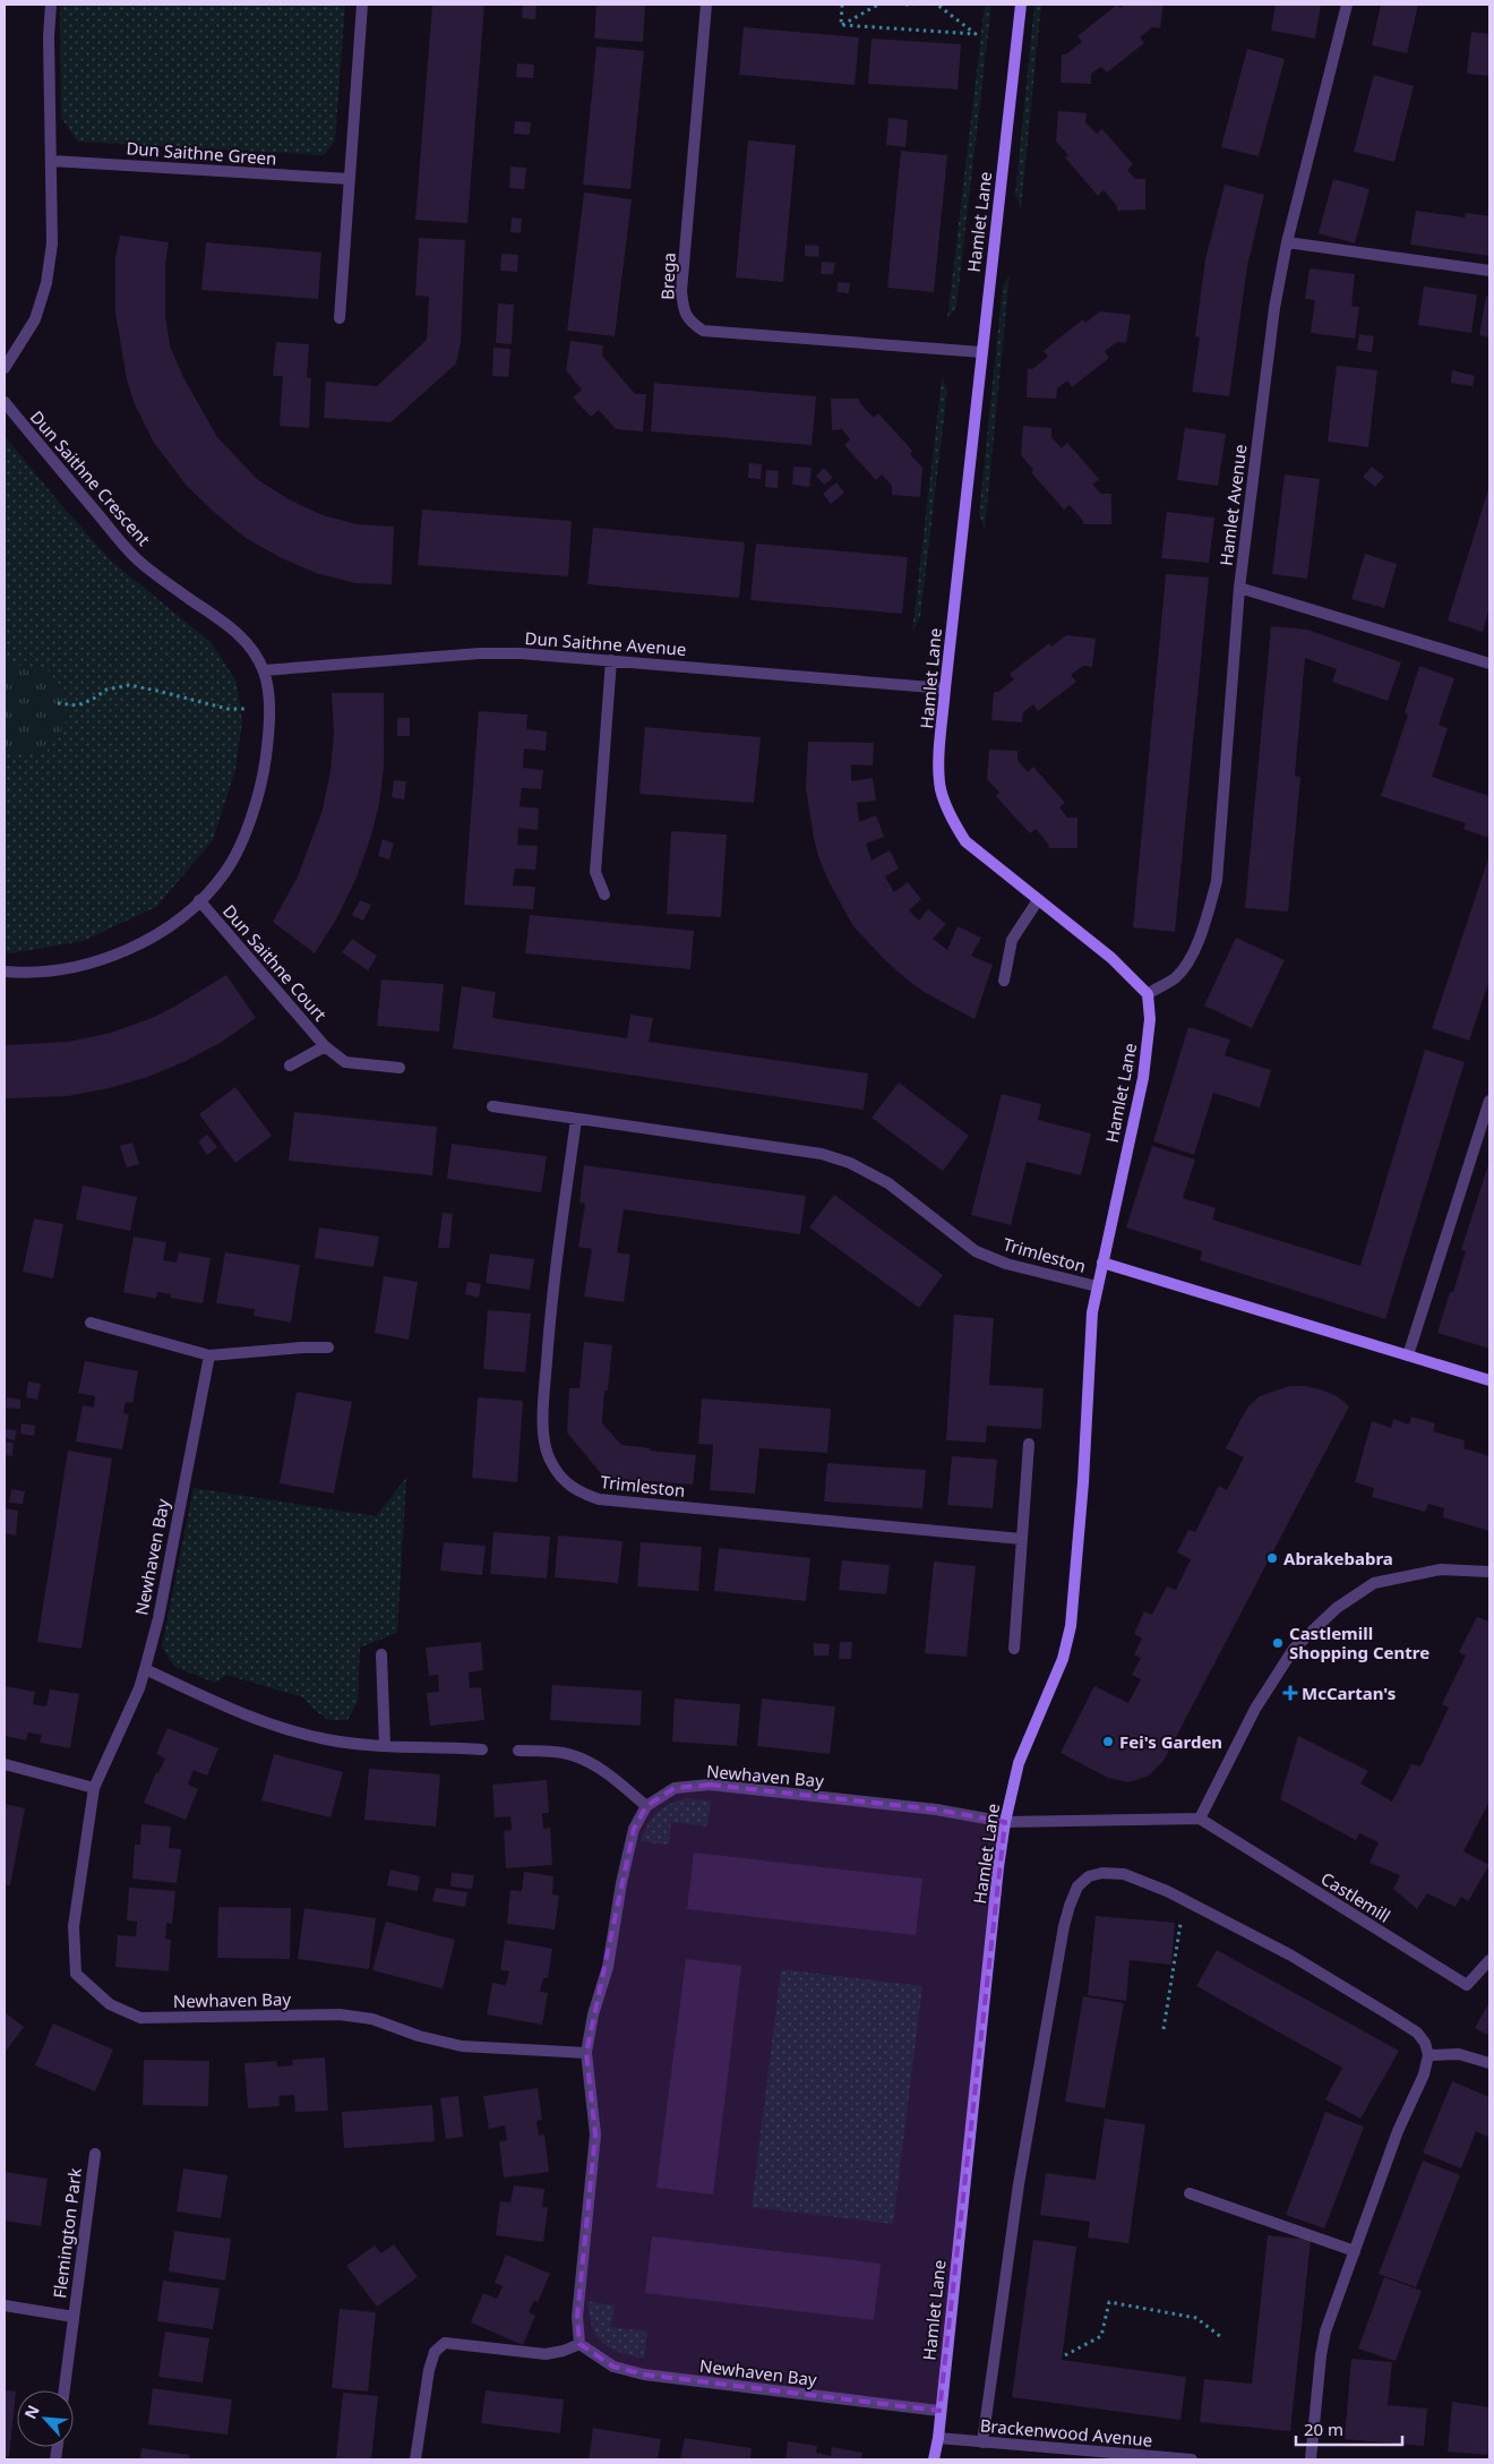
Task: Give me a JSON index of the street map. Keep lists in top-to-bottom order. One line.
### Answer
{"streets":{"street":["Dun Saithne Green","Hamlet Lane","Brega","Dun Saithne Crescent","Hamlet Avenue","Dun Saithne Avenue","Dun Saithne Court","Trimleston","Newhaven Bay","Castlemill","Flemington Park","Brackenwood Avenue"]},"crossings":[["Hamlet Lane","Brega"],["Hamlet Lane","Hamlet Avenue"],["Hamlet Lane","Dun Saithne Avenue"],["Hamlet Lane","Trimleston"],["Hamlet Lane","Newhaven Bay"],["Hamlet Lane","Brackenwood Avenue"],["Dun Saithne Crescent","Dun Saithne Avenue"],["Dun Saithne Crescent","Dun Saithne Court"]],"places":{"other":["Abrakebabra","Castlemill Shopping Centre","Fei's Garden"],"health":["McCartan's"]},"scale_bar":"20 m","north":"top left"}
